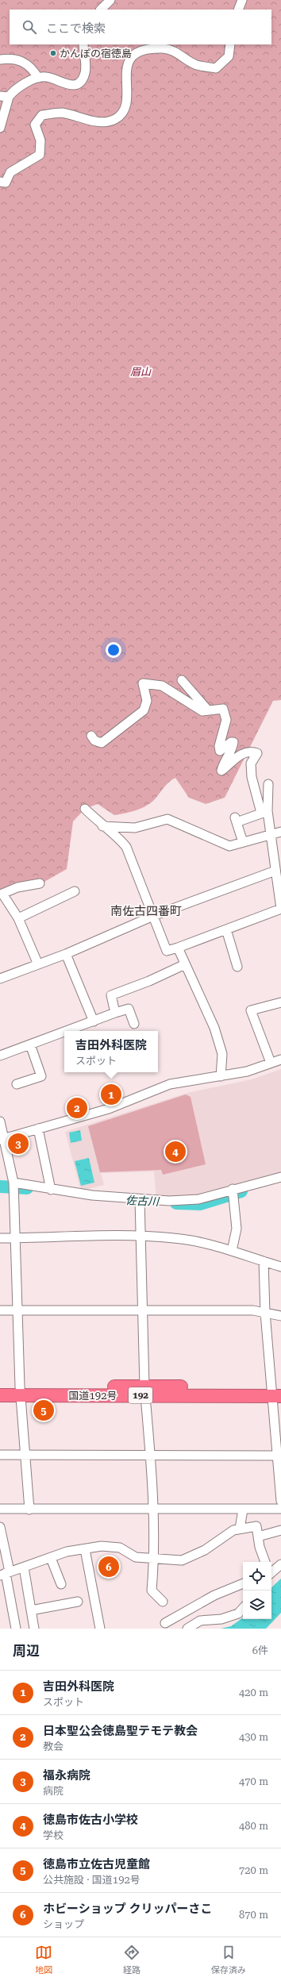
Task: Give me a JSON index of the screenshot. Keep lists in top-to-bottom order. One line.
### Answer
{"streets":{"highway":["国道192号","192"]},"districts":["南佐古四番町"],"water":["佐古川"],"parks":["眉山"],"places":["かんぽの宿徳島"],"page":{"search":"ここで検索","popup":["吉田外科医院","スポット"],"pins":["1","2","3","4","5","6"],"heading":["周辺","6件"],"list":[{"mark":"1","name":"吉田外科医院","note":"スポット","value":"420 m"},{"mark":"2","name":"日本聖公会徳島聖テモテ教会","note":"教会","value":"430 m"},{"mark":"3","name":"福永病院","note":"病院","value":"470 m"},{"mark":"4","name":"徳島市佐古小学校","note":"学校","value":"480 m"},{"mark":"5","name":"徳島市立佐古児童館","note":"公共施設 · 国道192号","value":"720 m"},{"mark":"6","name":"ホビーショップ クリッパーさこ","note":"ショップ","value":"870 m"}],"nav":["地図","経路","保存済み"]}}
